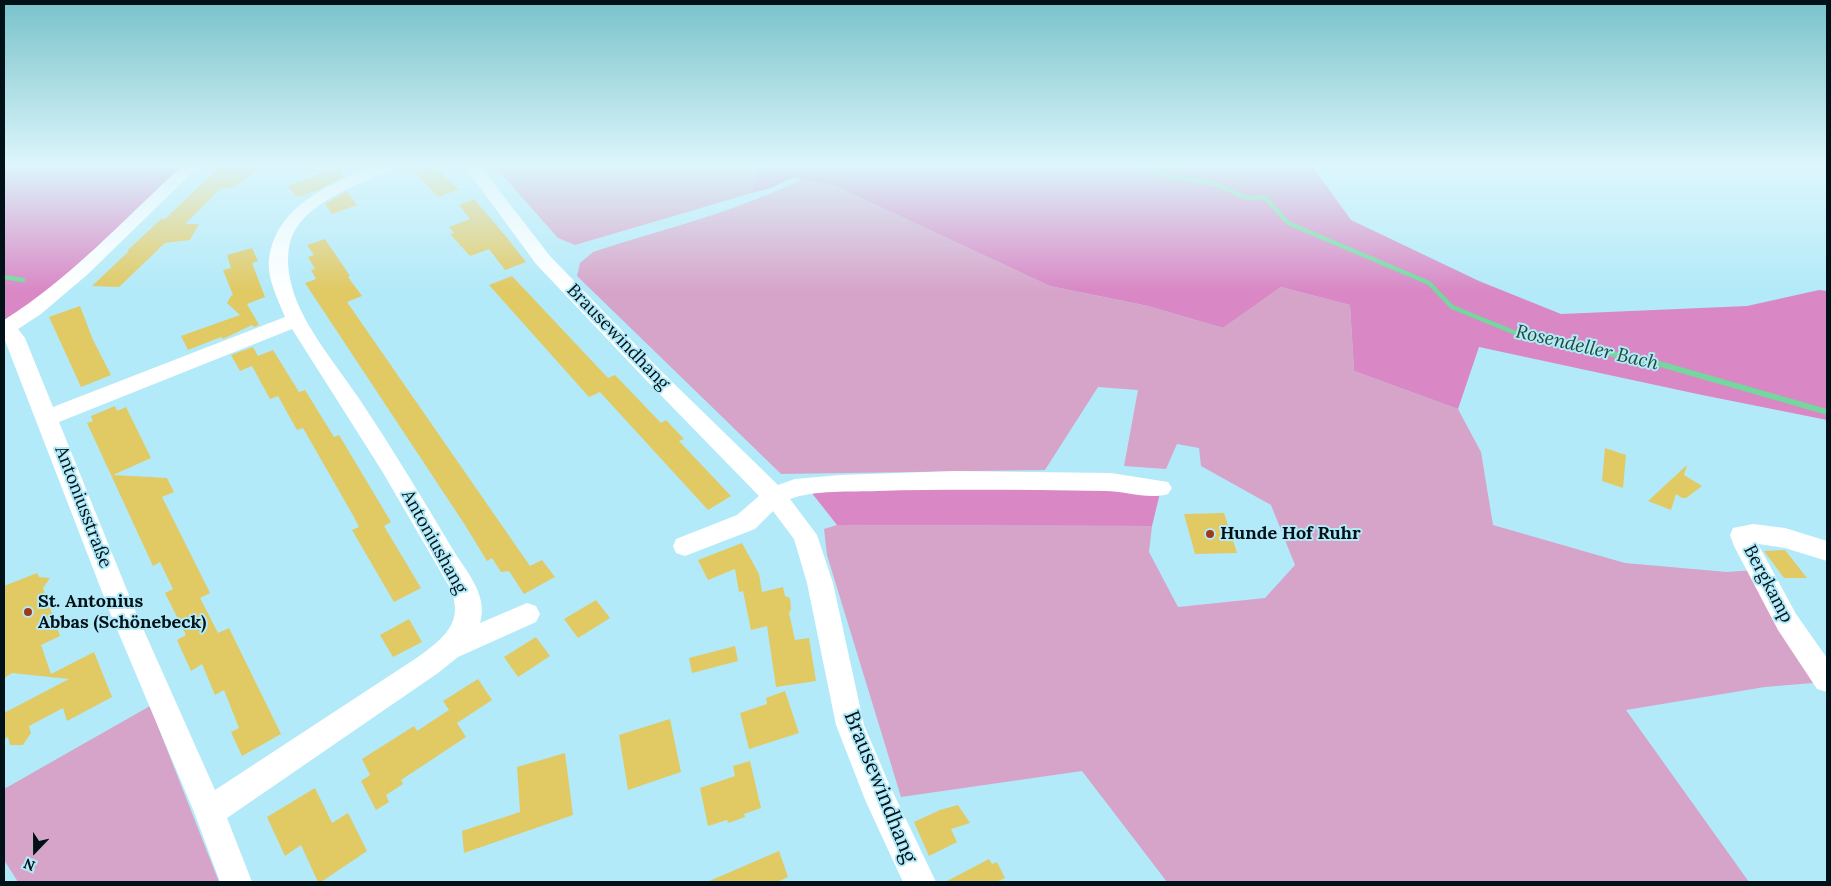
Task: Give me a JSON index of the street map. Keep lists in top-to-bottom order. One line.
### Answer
{"streets":{"street":["Brausewindhang","Antoniusstraße","Antoniushang","Bergkamp"]},"crossings":[["Antoniusstraße","Antoniushang"]],"water":["Rosendeller Bach"],"places":["Hunde Hof Ruhr","St. Antonius Abbas (Schönebeck)"],"north":"bottom"}
